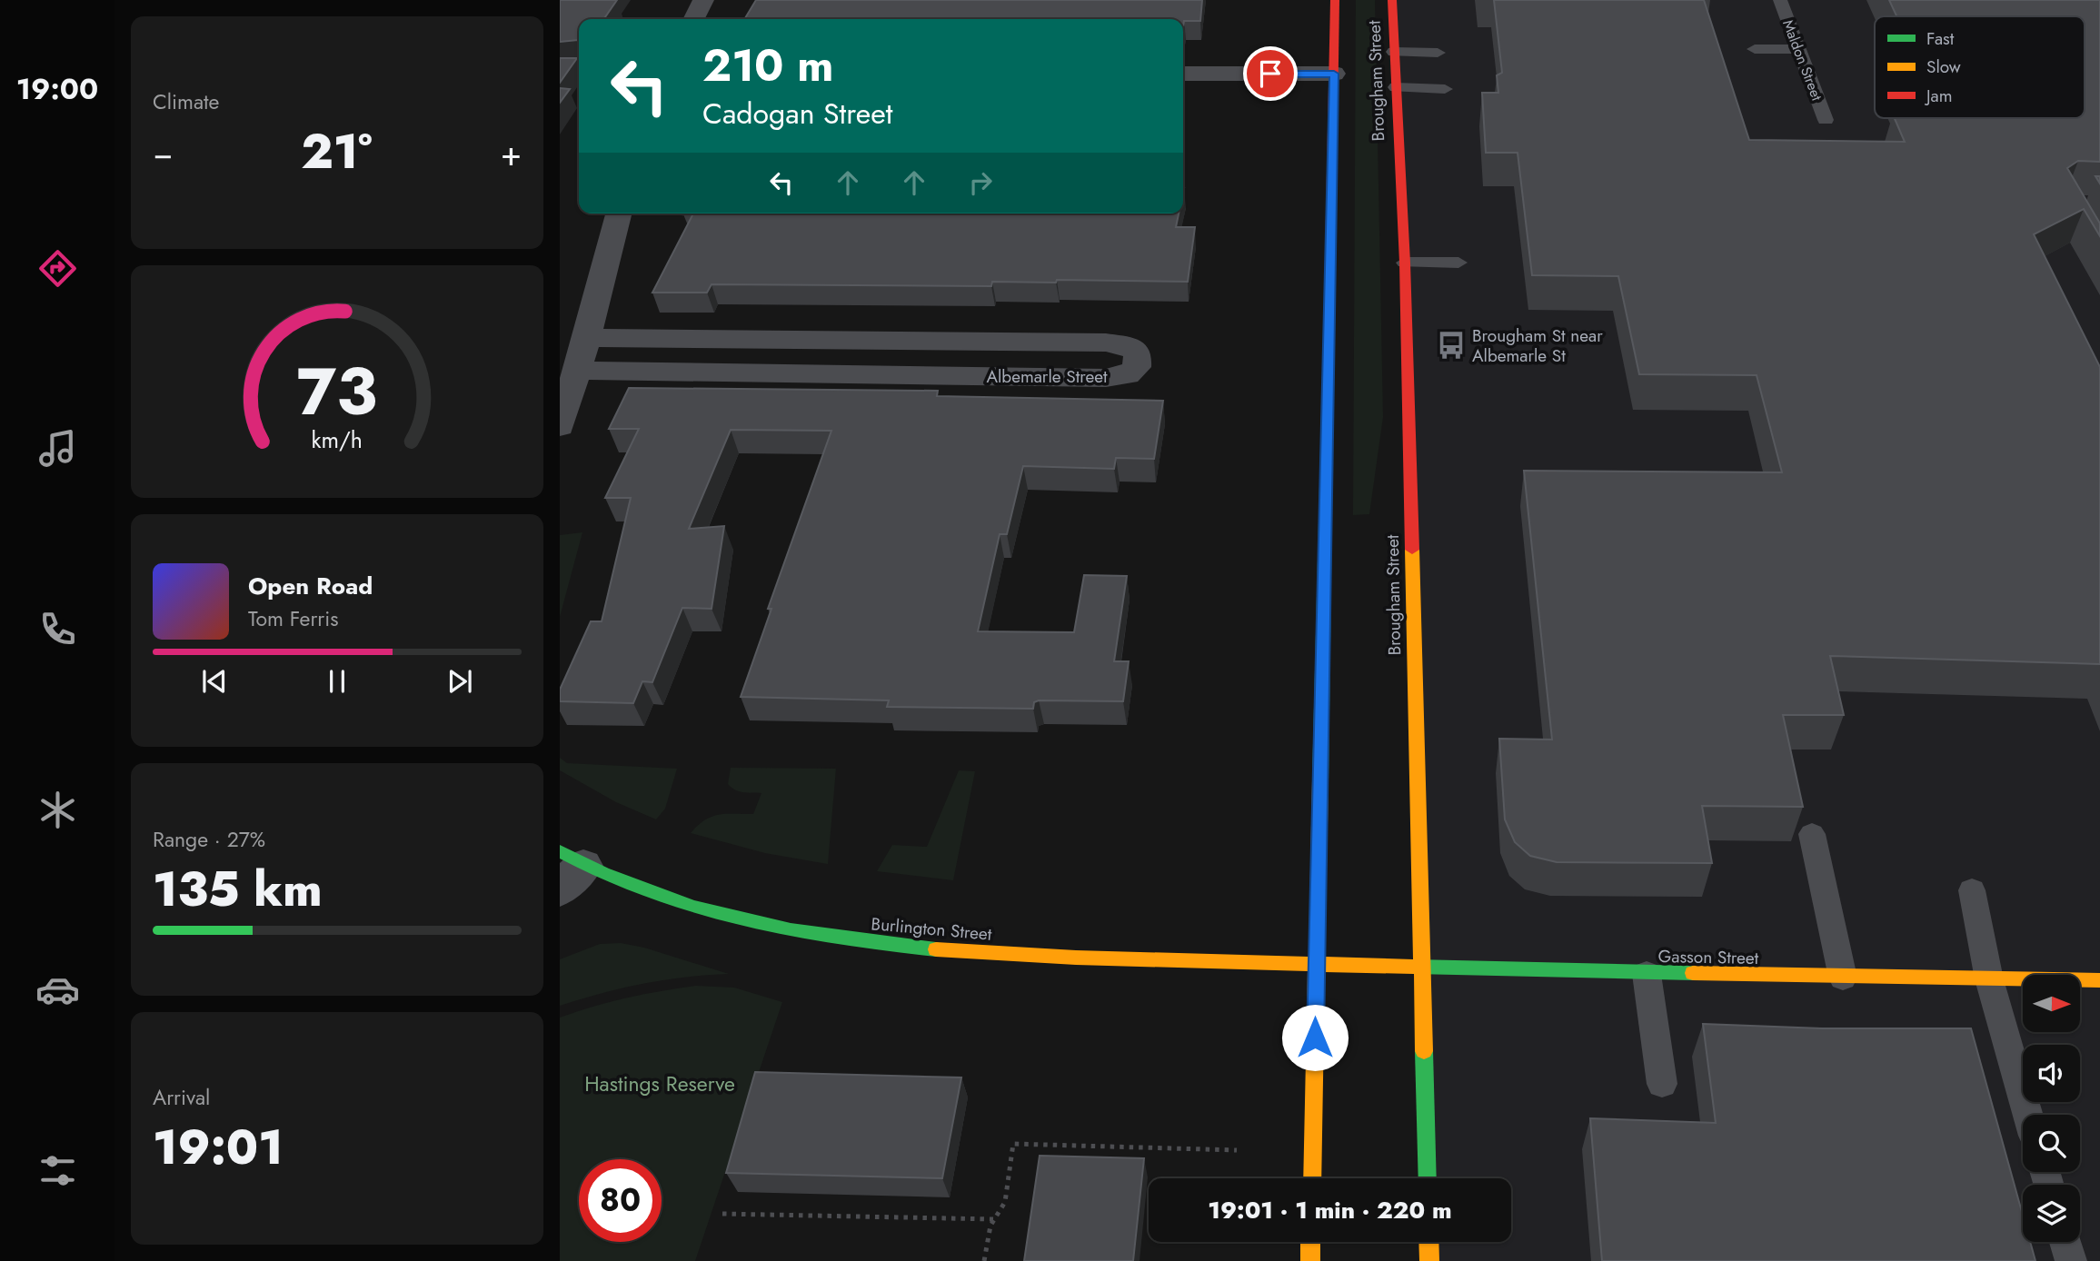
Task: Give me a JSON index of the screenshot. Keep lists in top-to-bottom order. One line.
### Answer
{"streets":{"main road":["Brougham Street","Burlington Street","Gasson Street"],"street":["Albemarle Street"],"lane":["Maldon Street"]},"crossings":[["Brougham Street","Gasson Street"],["Burlington Street","Gasson Street"]],"parks":["Hastings Reserve"],"places":{"bus stop":["Brougham St near Albemarle St"]},"legend":["Fast","Slow","Jam"],"north":"right","page":{"tabs":"19:00","tile":["Climate",["Range · 27%","135 km"],["Arrival","19:01"]],"turn":["210 m","Cadogan Street"],"heat":["−","21°","+"],"song":["Open Road","Tom Ferris"],"limit":"80","trip":"19:01 · 1 min · 220 m","gauge":["73","km/h"]}}
